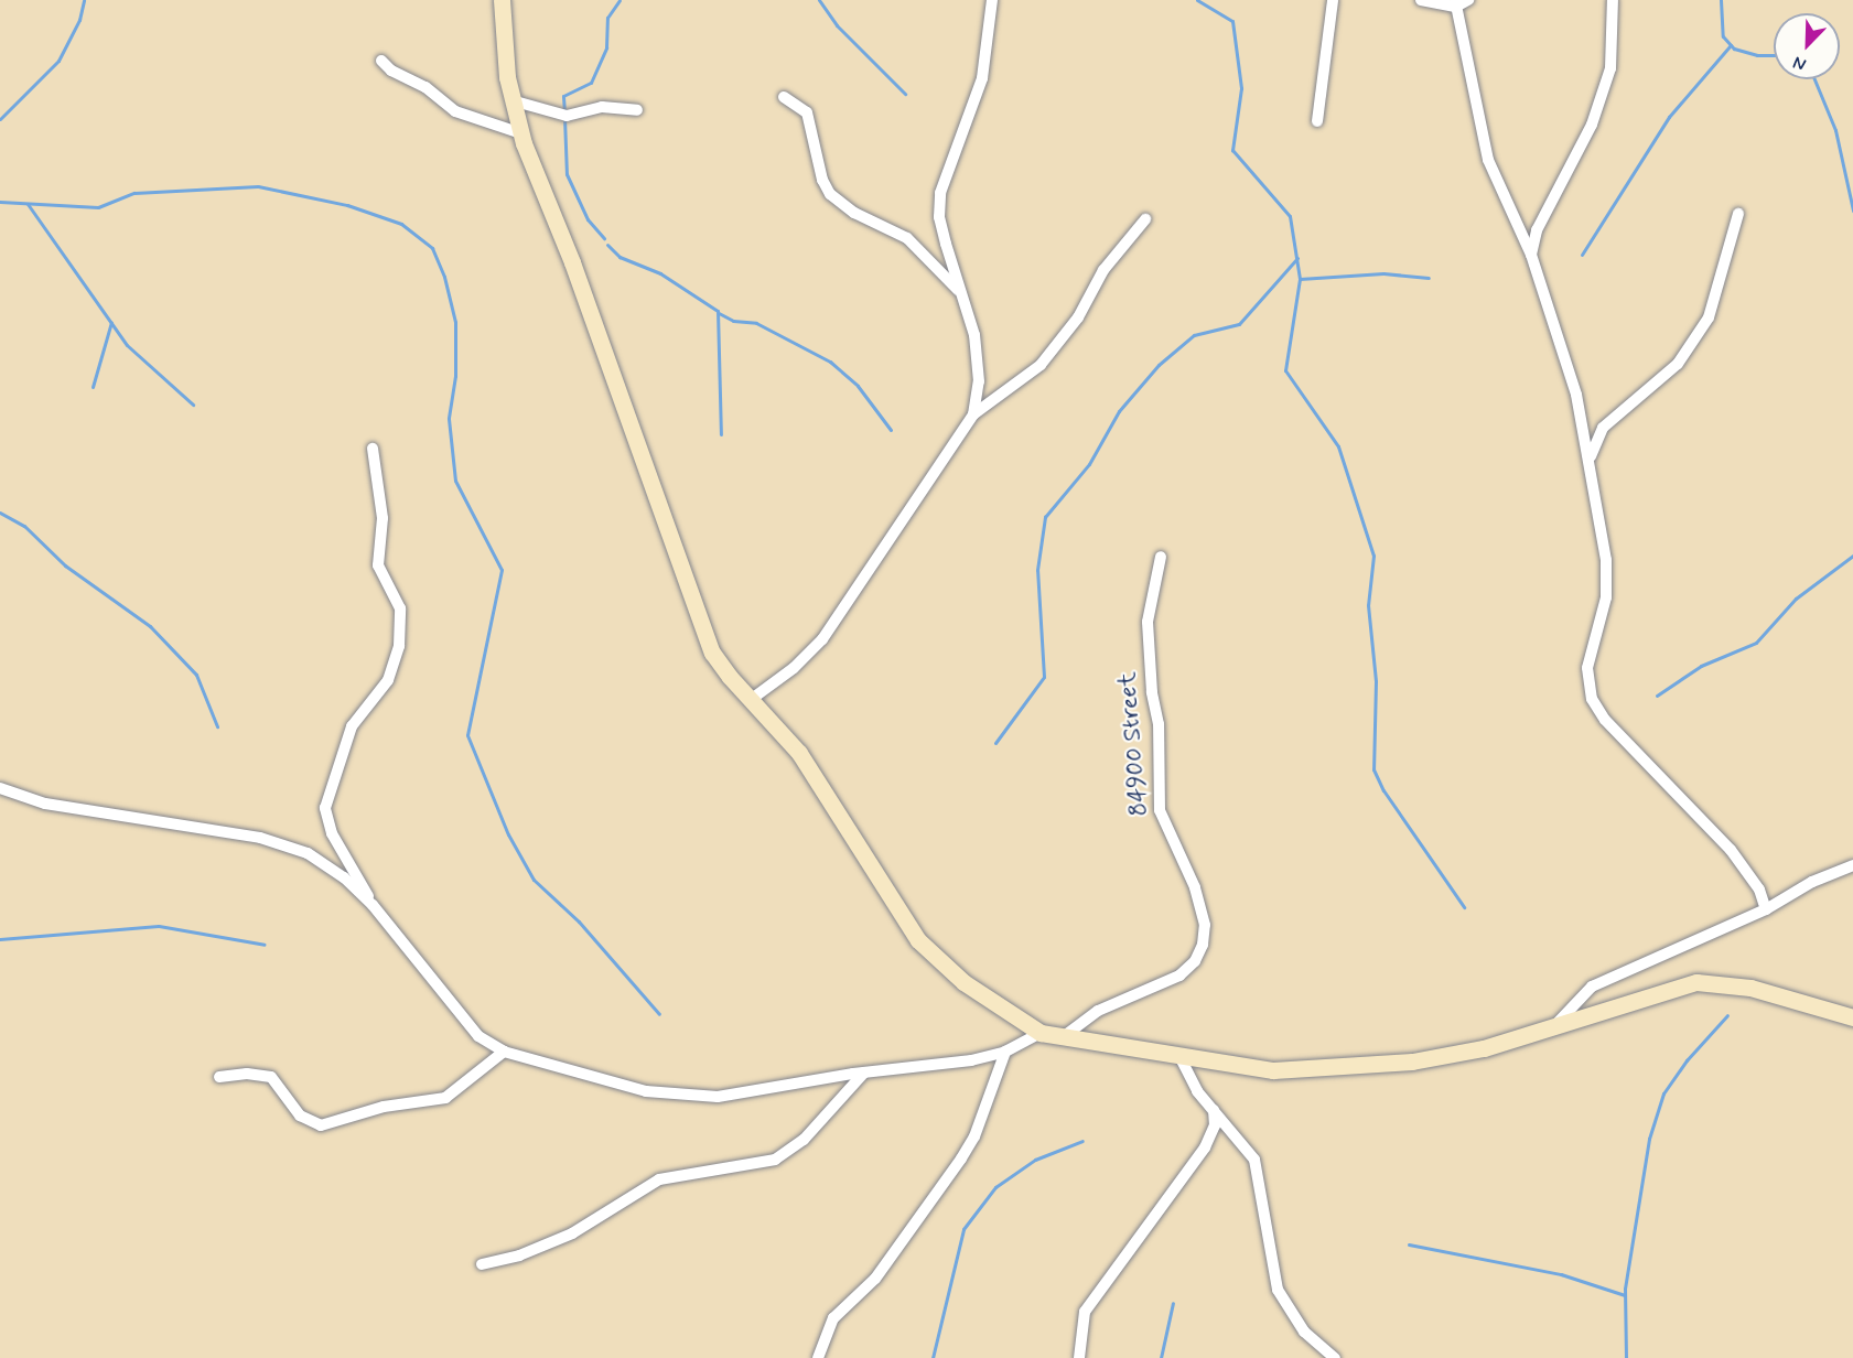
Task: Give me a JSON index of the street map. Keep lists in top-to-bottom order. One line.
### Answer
{"streets":{"street":["84900 Street"]},"north":"bottom left"}
